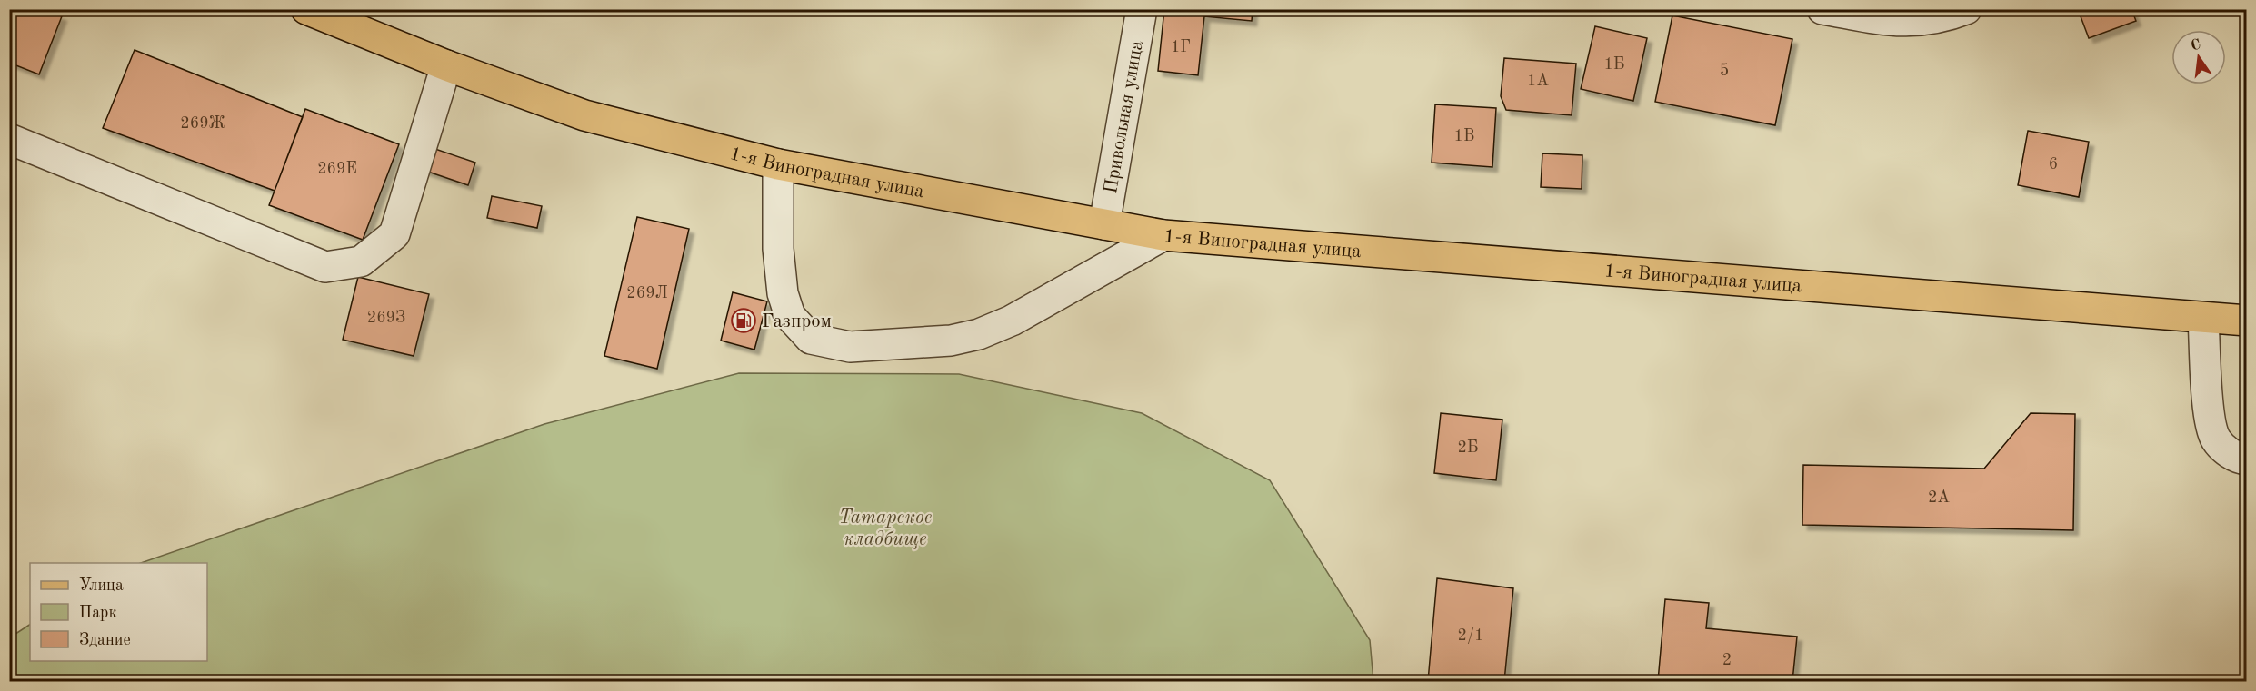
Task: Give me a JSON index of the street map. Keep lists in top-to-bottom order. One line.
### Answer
{"streets":{"main road":["1-я Виноградная улица"],"street":["Привольная улица"]},"crossings":[["Привольная улица","1-я Виноградная улица"]],"parks":["Татарское кладбище"],"places":{"fuel station":["Газпром"]},"house_numbers":["1Г","1Б","5","1А","269Ж","1В","6","269Е","269Л","269З","2Б","2А","2/1","2"],"legend":["Улица","Парк","Здание"],"north":"top"}
